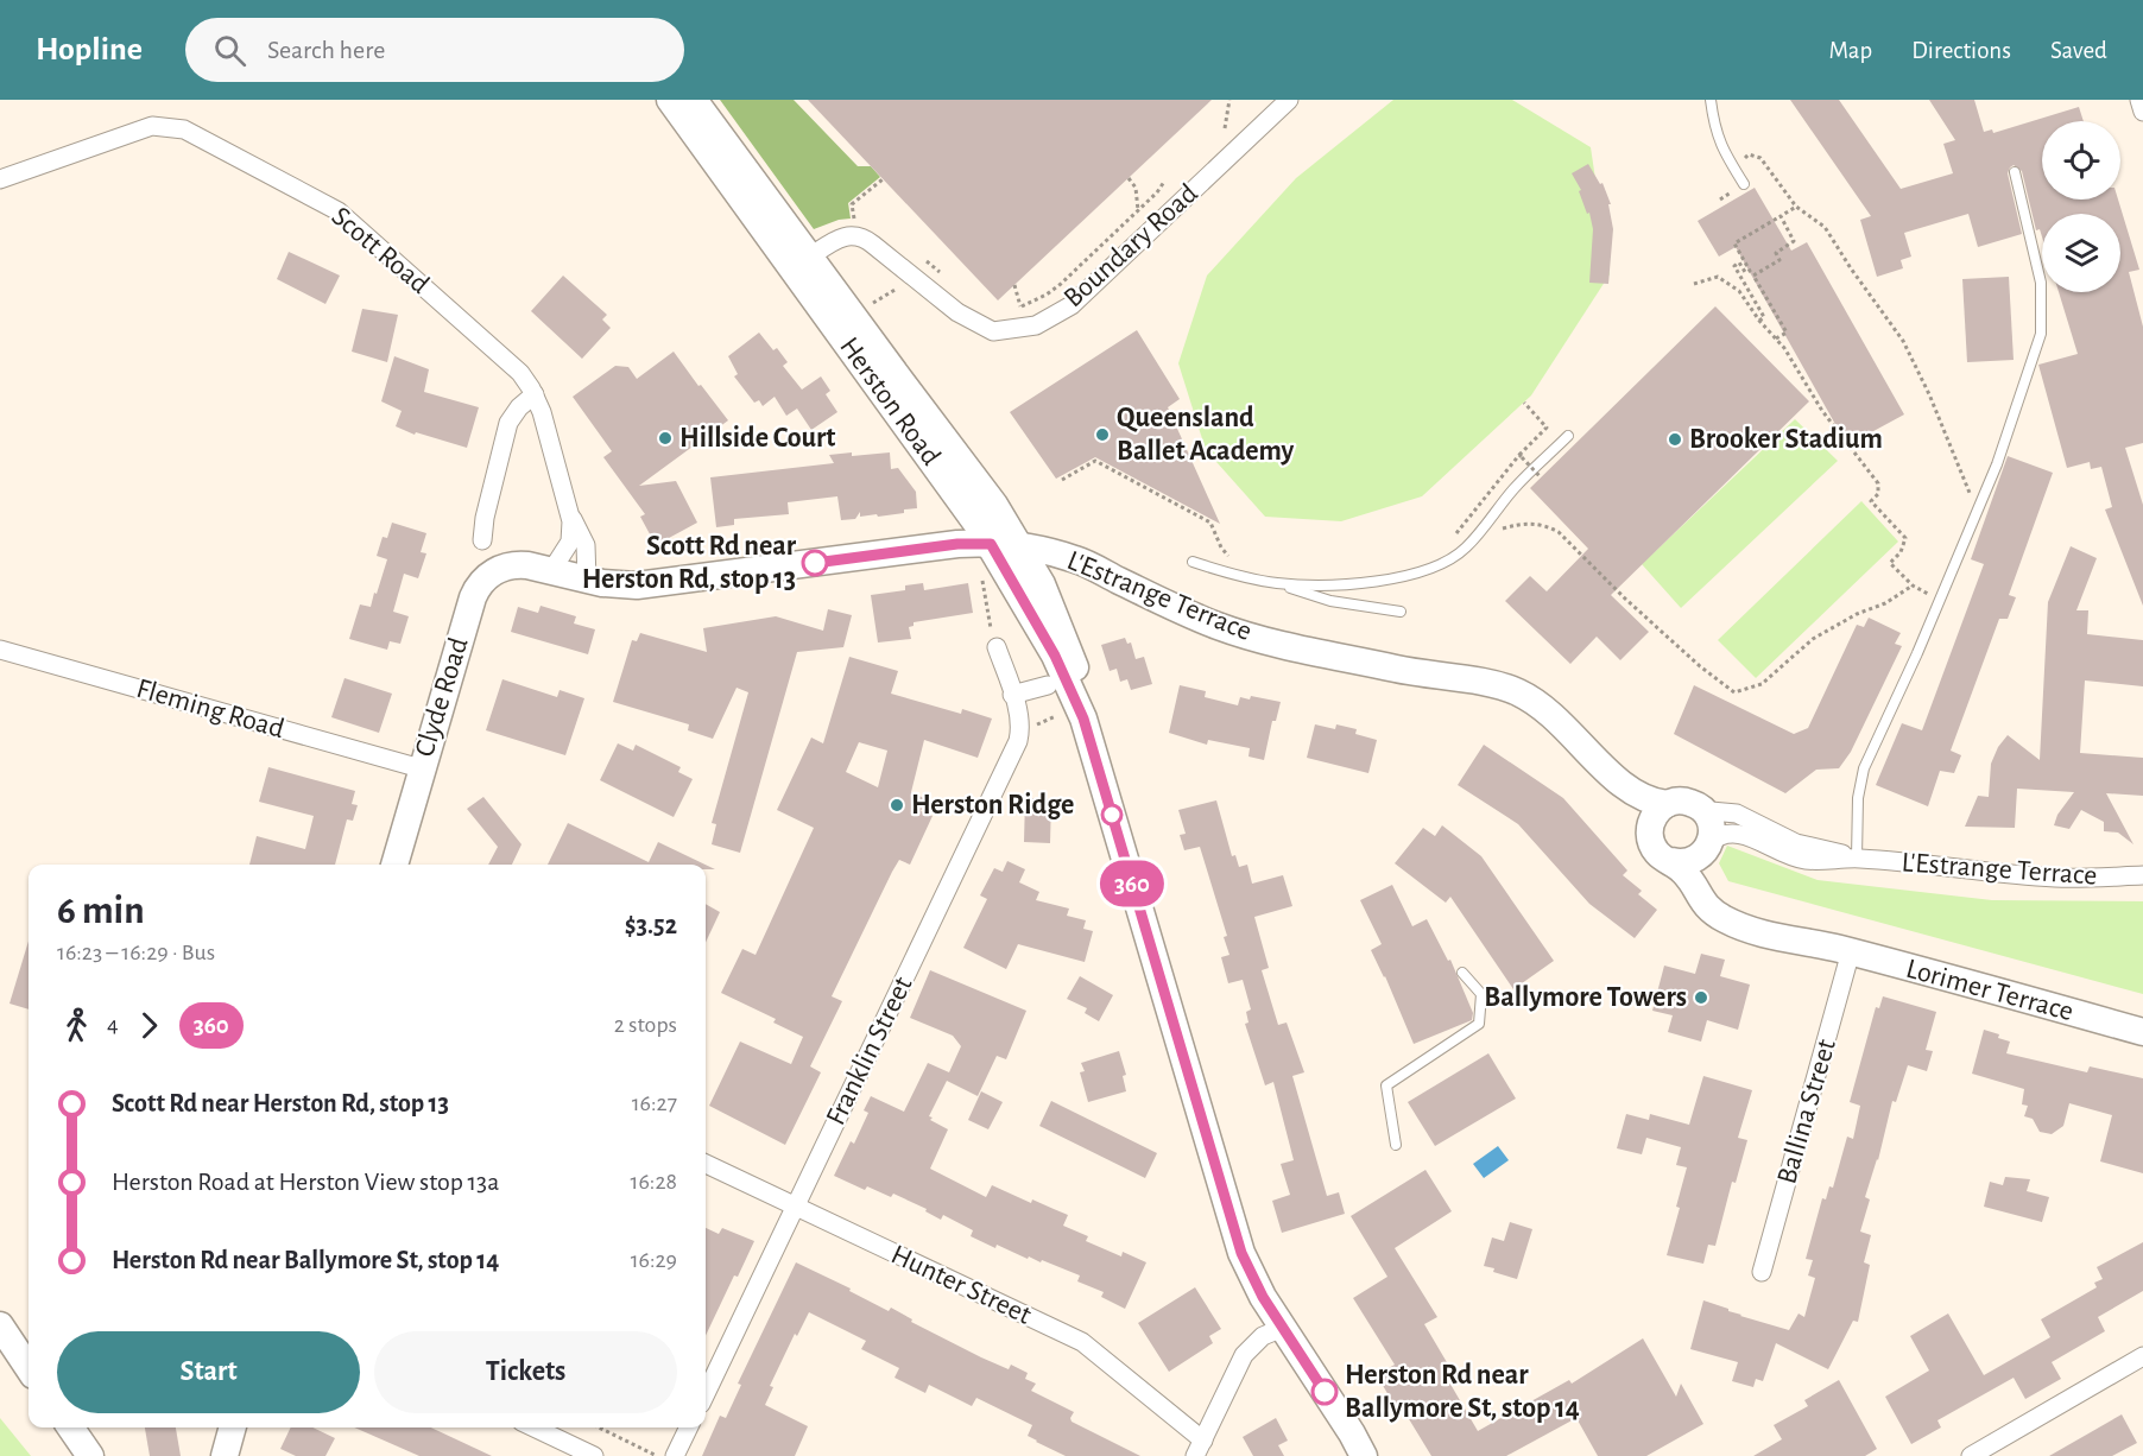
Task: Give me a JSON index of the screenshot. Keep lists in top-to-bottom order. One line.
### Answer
{"streets":{"street":["Boundary Road","Scott Road","Herston Road","L'Estrange Terrace","Clyde Road","Fleming Road","Lorimer Terrace","Franklin Street","Ballina Street","Hunter Street"]},"crossings":[["Boundary Road","Herston Road"],["Scott Road","Clyde Road"],["Herston Road","L'Estrange Terrace"],["L'Estrange Terrace","Lorimer Terrace"],["Clyde Road","Fleming Road"],["Lorimer Terrace","Ballina Street"],["Franklin Street","Hunter Street"]],"places":["Queensland Ballet Academy","Hillside Court","Brooker Stadium","Scott Rd near Herston Rd, stop 13","Herston Ridge","Ballymore Towers","Herston Rd near Ballymore St, stop 14"],"lines":["bus line 360"],"page":{"header":"Hopline","search":"Search here","nav":["Map","Directions","Saved"],"on_map":"360","heading":["6 min","16:23 – 16:29 · Bus","$3.52"],"legs":["4","360","2 stops"],"list":[{"name":"Scott Rd near Herston Rd, stop 13","value":"16:27"},{"name":"Herston Road at Herston View stop 13a","value":"16:28"},{"name":"Herston Rd near Ballymore St, stop 14","value":"16:29"}],"buttons":["Start","Tickets"]}}
